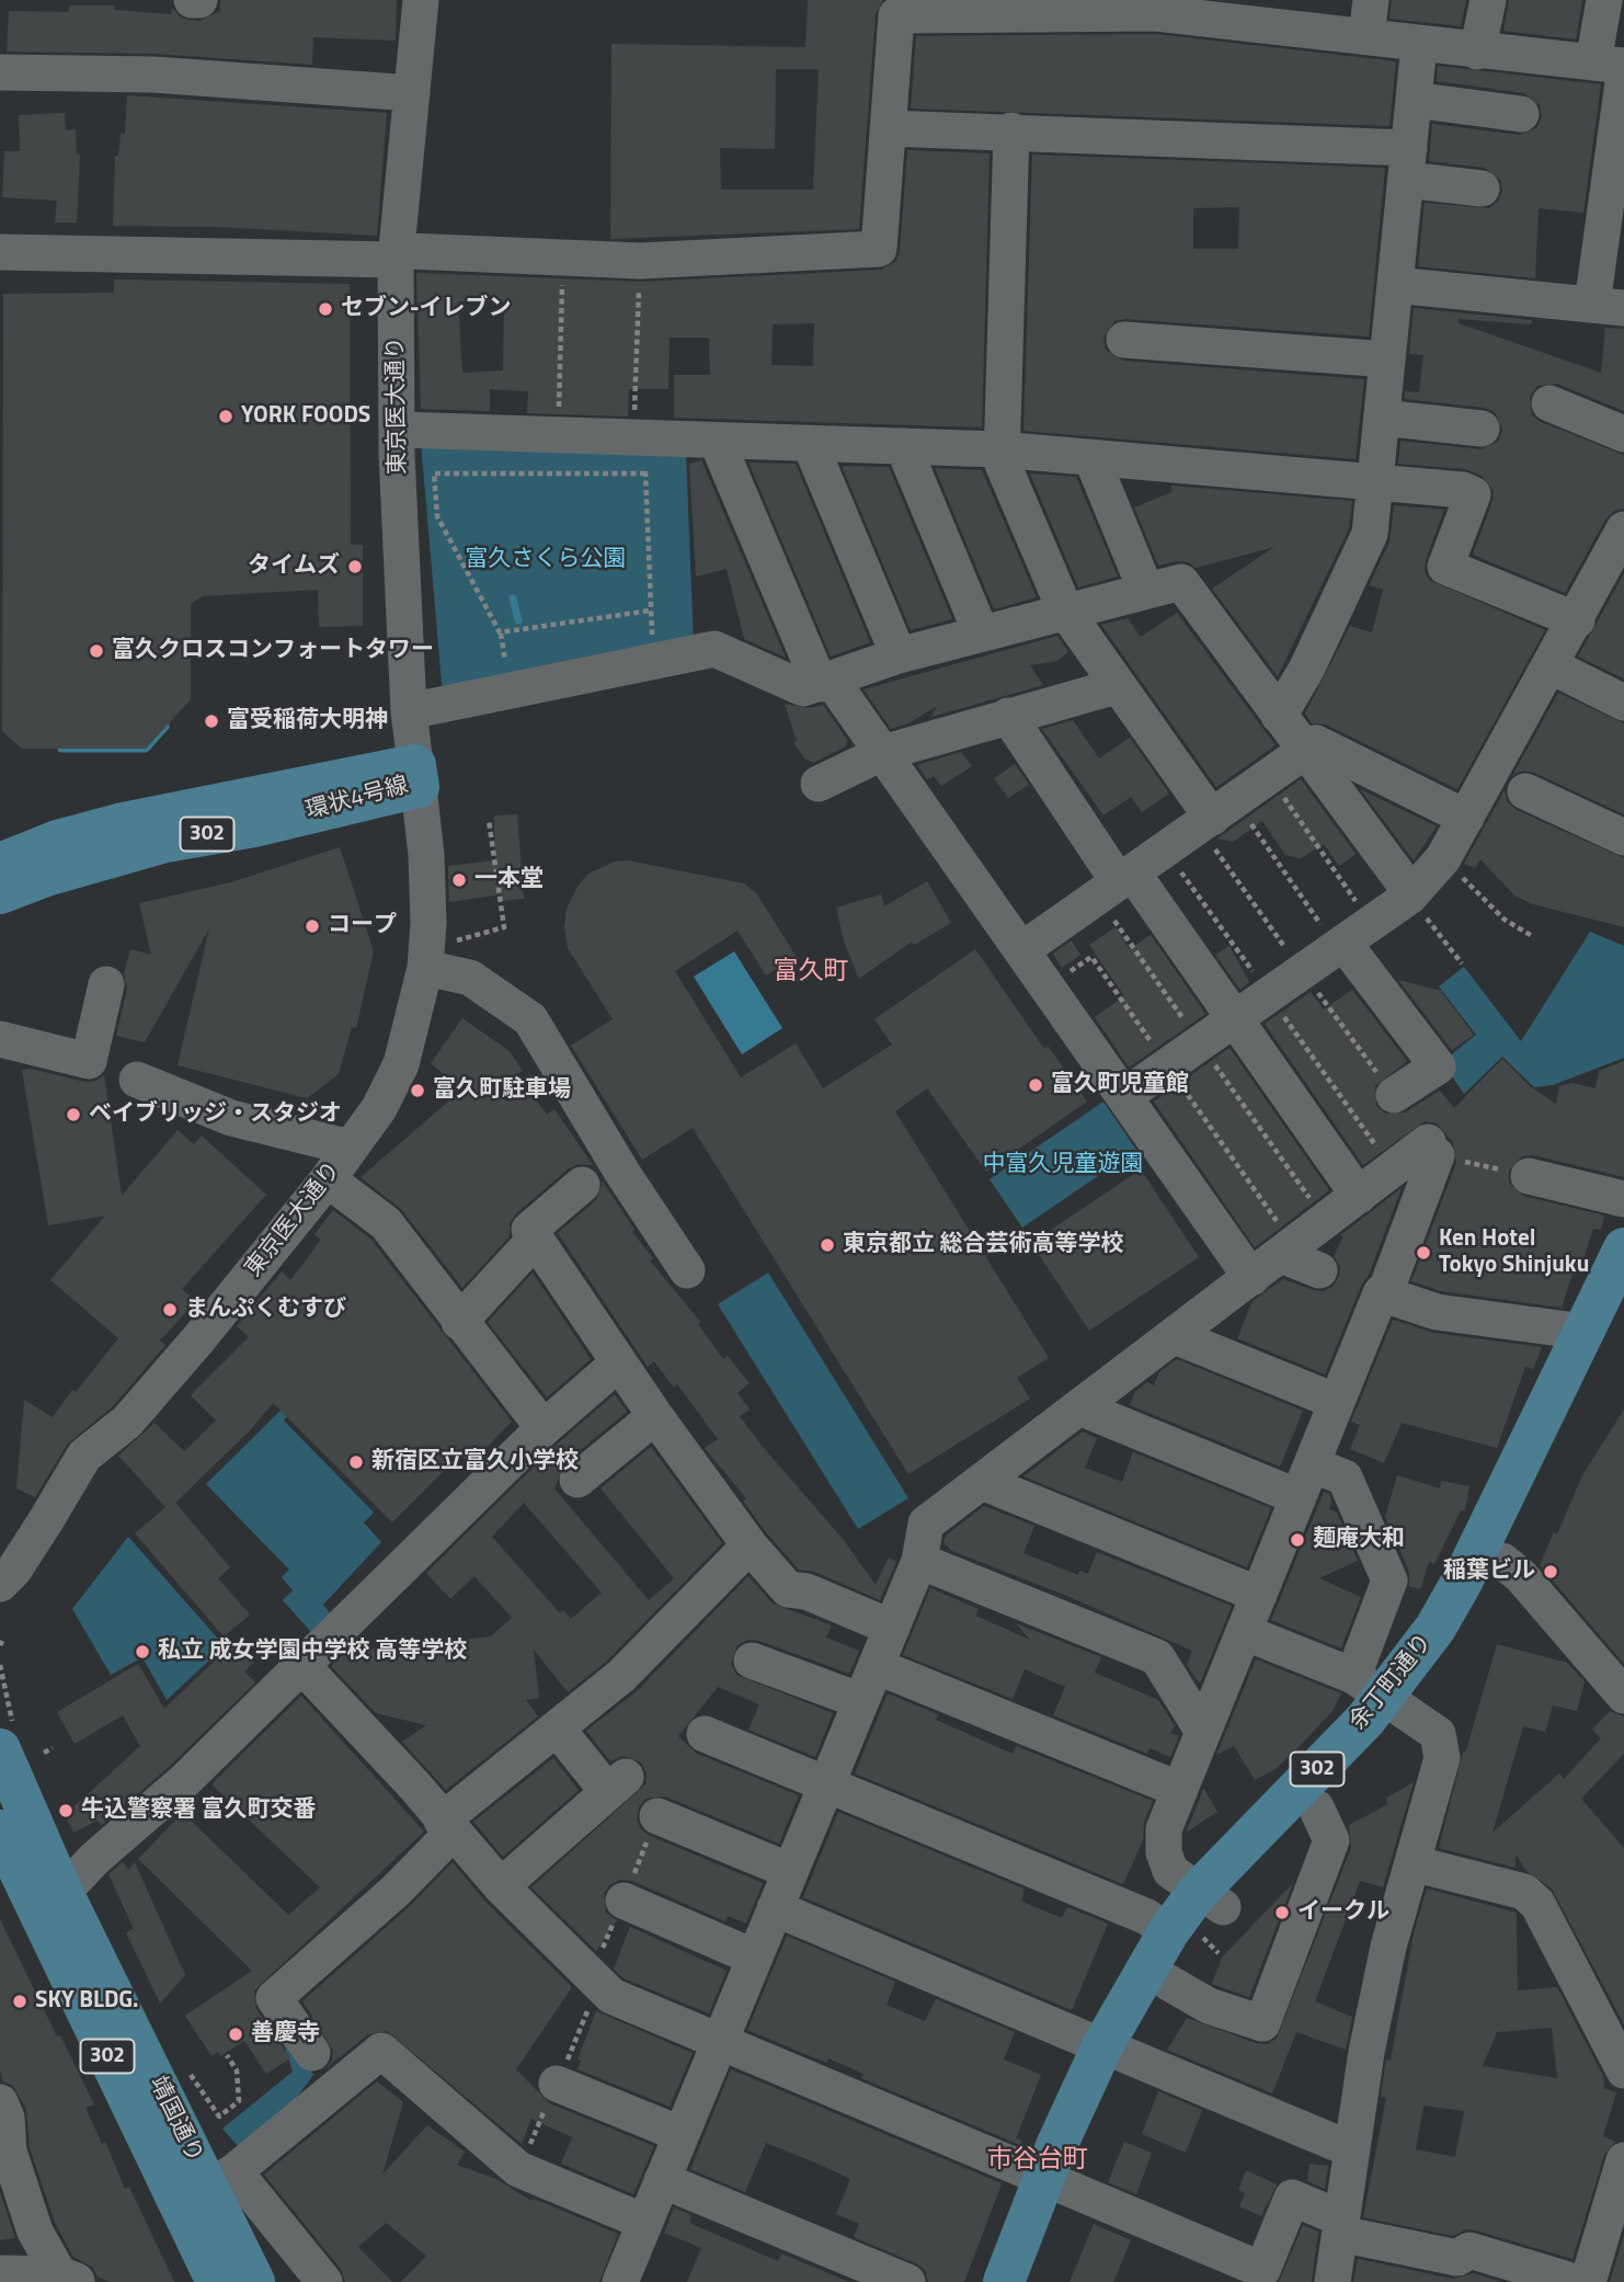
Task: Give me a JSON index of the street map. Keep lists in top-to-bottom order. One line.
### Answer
{"streets":{"main road":["環状4号線","302","余丁町通り","靖国通り"],"street":["東京医大通り"]},"crossings":[["東京医大通り","環状4号線"]],"districts":["富久町","市谷台町"],"parks":["富久さくら公園","中富久児童遊園"],"places":["セブン-イレブン","YORK FOODS","タイムズ","富久クロスコンフォートタワー","富受稲荷大明神","一本堂","コープ","富久町児童館","富久町駐車場","ベイブリッジ・スタジオ","東京都立 総合芸術高等学校","Ken Hotel Tokyo Shinjuku","まんぷくむすび","新宿区立富久小学校","麺庵大和","稲葉ビル","私立 成女学園中学校 高等学校","牛込警察署 富久町交番","イークル","SKY BLDG.","善慶寺"]}
